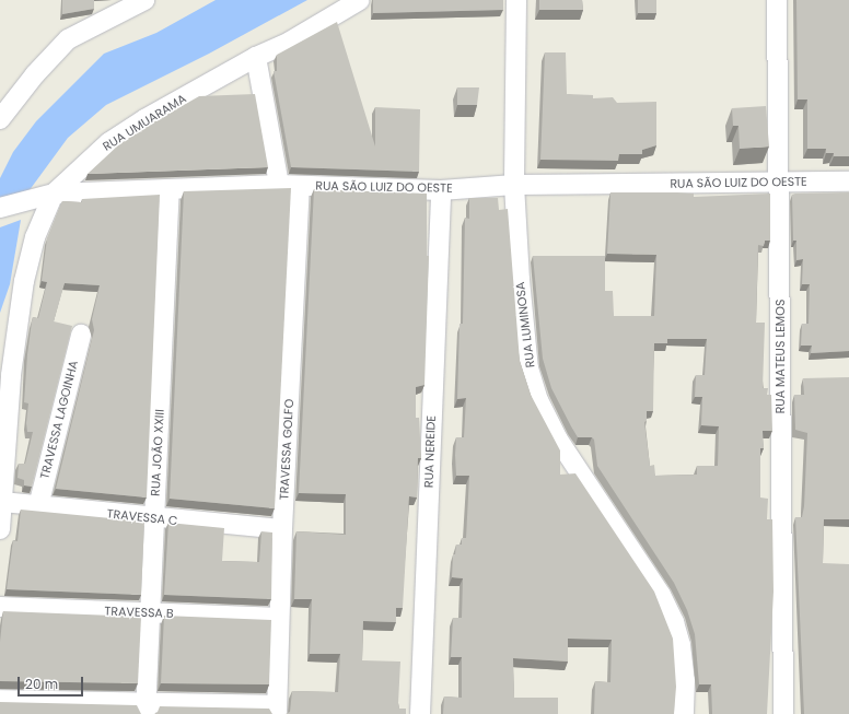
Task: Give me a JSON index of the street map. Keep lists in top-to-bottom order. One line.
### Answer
{"streets":{"street":["RUA UMUARAMA","RUA SÃO LUIZ DO OESTE","RUA LUMINOSA","RUA MATEUS LEMOS","TRAVESSA LAGOINHA","TRAVESSA GOLFO","RUA NEREIDE","RUA JOÃO XXIII","TRAVESSA C","TRAVESSA B"]},"crossings":[["RUA UMUARAMA","RUA SÃO LUIZ DO OESTE"],["RUA UMUARAMA","TRAVESSA C"],["RUA SÃO LUIZ DO OESTE","RUA LUMINOSA"],["RUA SÃO LUIZ DO OESTE","RUA MATEUS LEMOS"],["RUA SÃO LUIZ DO OESTE","TRAVESSA GOLFO"],["RUA SÃO LUIZ DO OESTE","RUA NEREIDE"],["RUA SÃO LUIZ DO OESTE","RUA JOÃO XXIII"],["TRAVESSA LAGOINHA","TRAVESSA C"],["TRAVESSA GOLFO","TRAVESSA C"],["TRAVESSA GOLFO","TRAVESSA B"],["RUA JOÃO XXIII","TRAVESSA C"],["RUA JOÃO XXIII","TRAVESSA B"]],"scale_bar":"20 m"}
